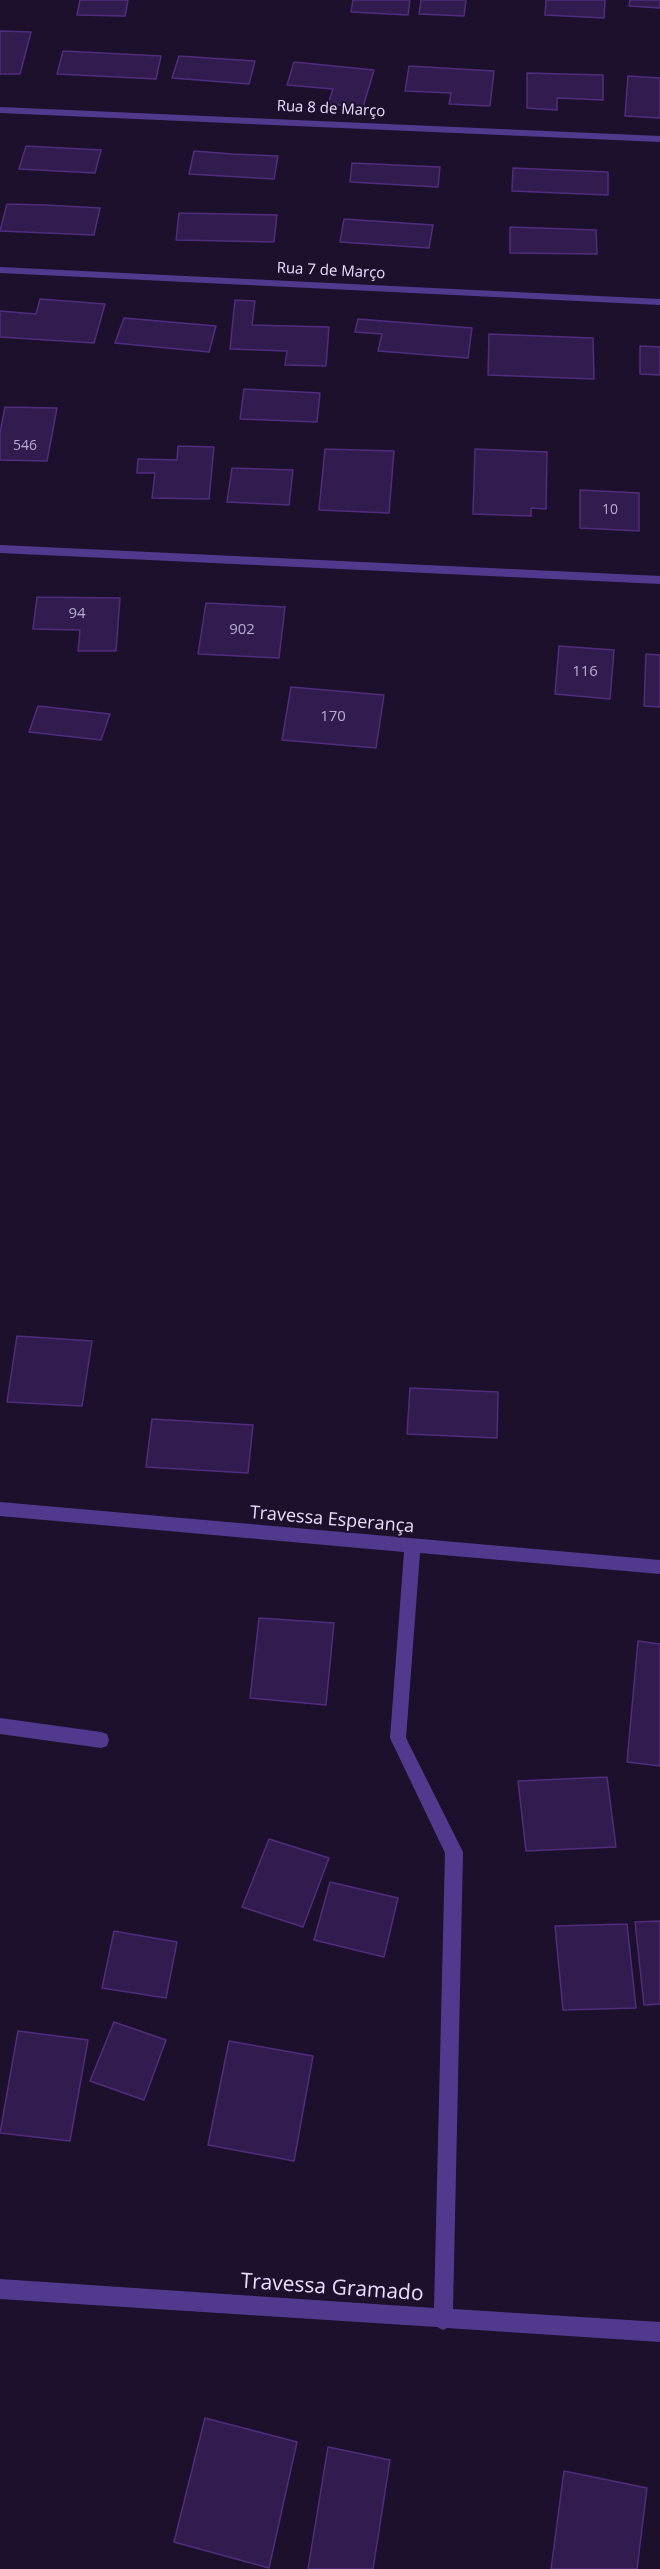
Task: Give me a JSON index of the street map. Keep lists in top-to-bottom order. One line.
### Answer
{"streets":{"street":["Rua 8 de Março","Rua 7 de Março","Travessa Esperança","Travessa Gramado"]},"house_numbers":["546","10","94","902","116","170"]}
